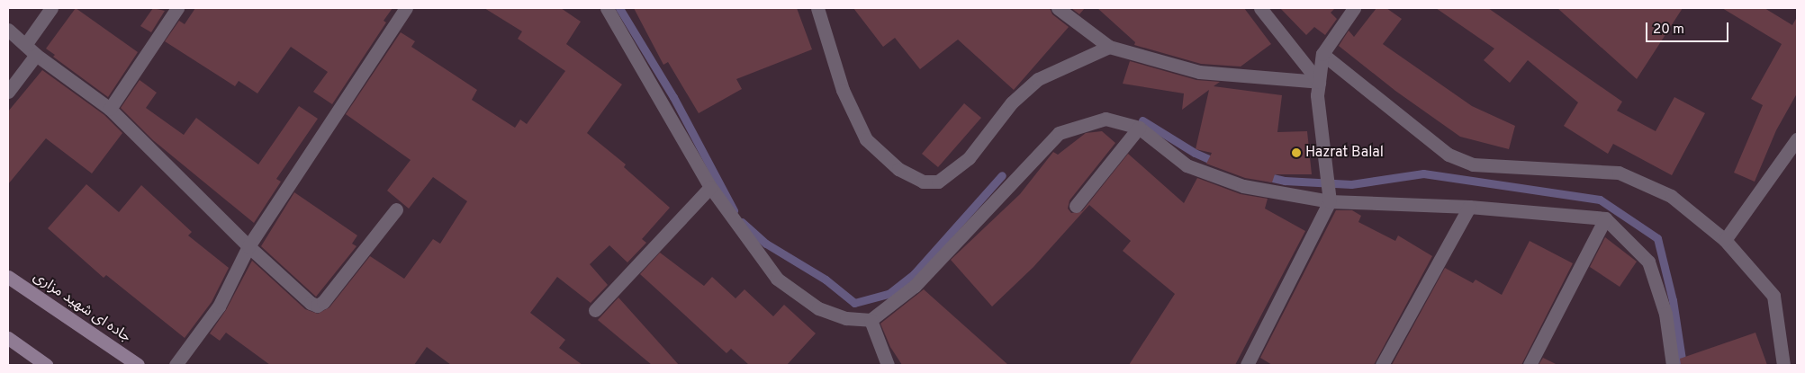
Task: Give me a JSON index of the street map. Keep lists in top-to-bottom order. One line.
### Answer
{"streets":{"main road":["جاده ای شهید مزاری"]},"places":["Hazrat Balal"],"scale_bar":"20 m"}
